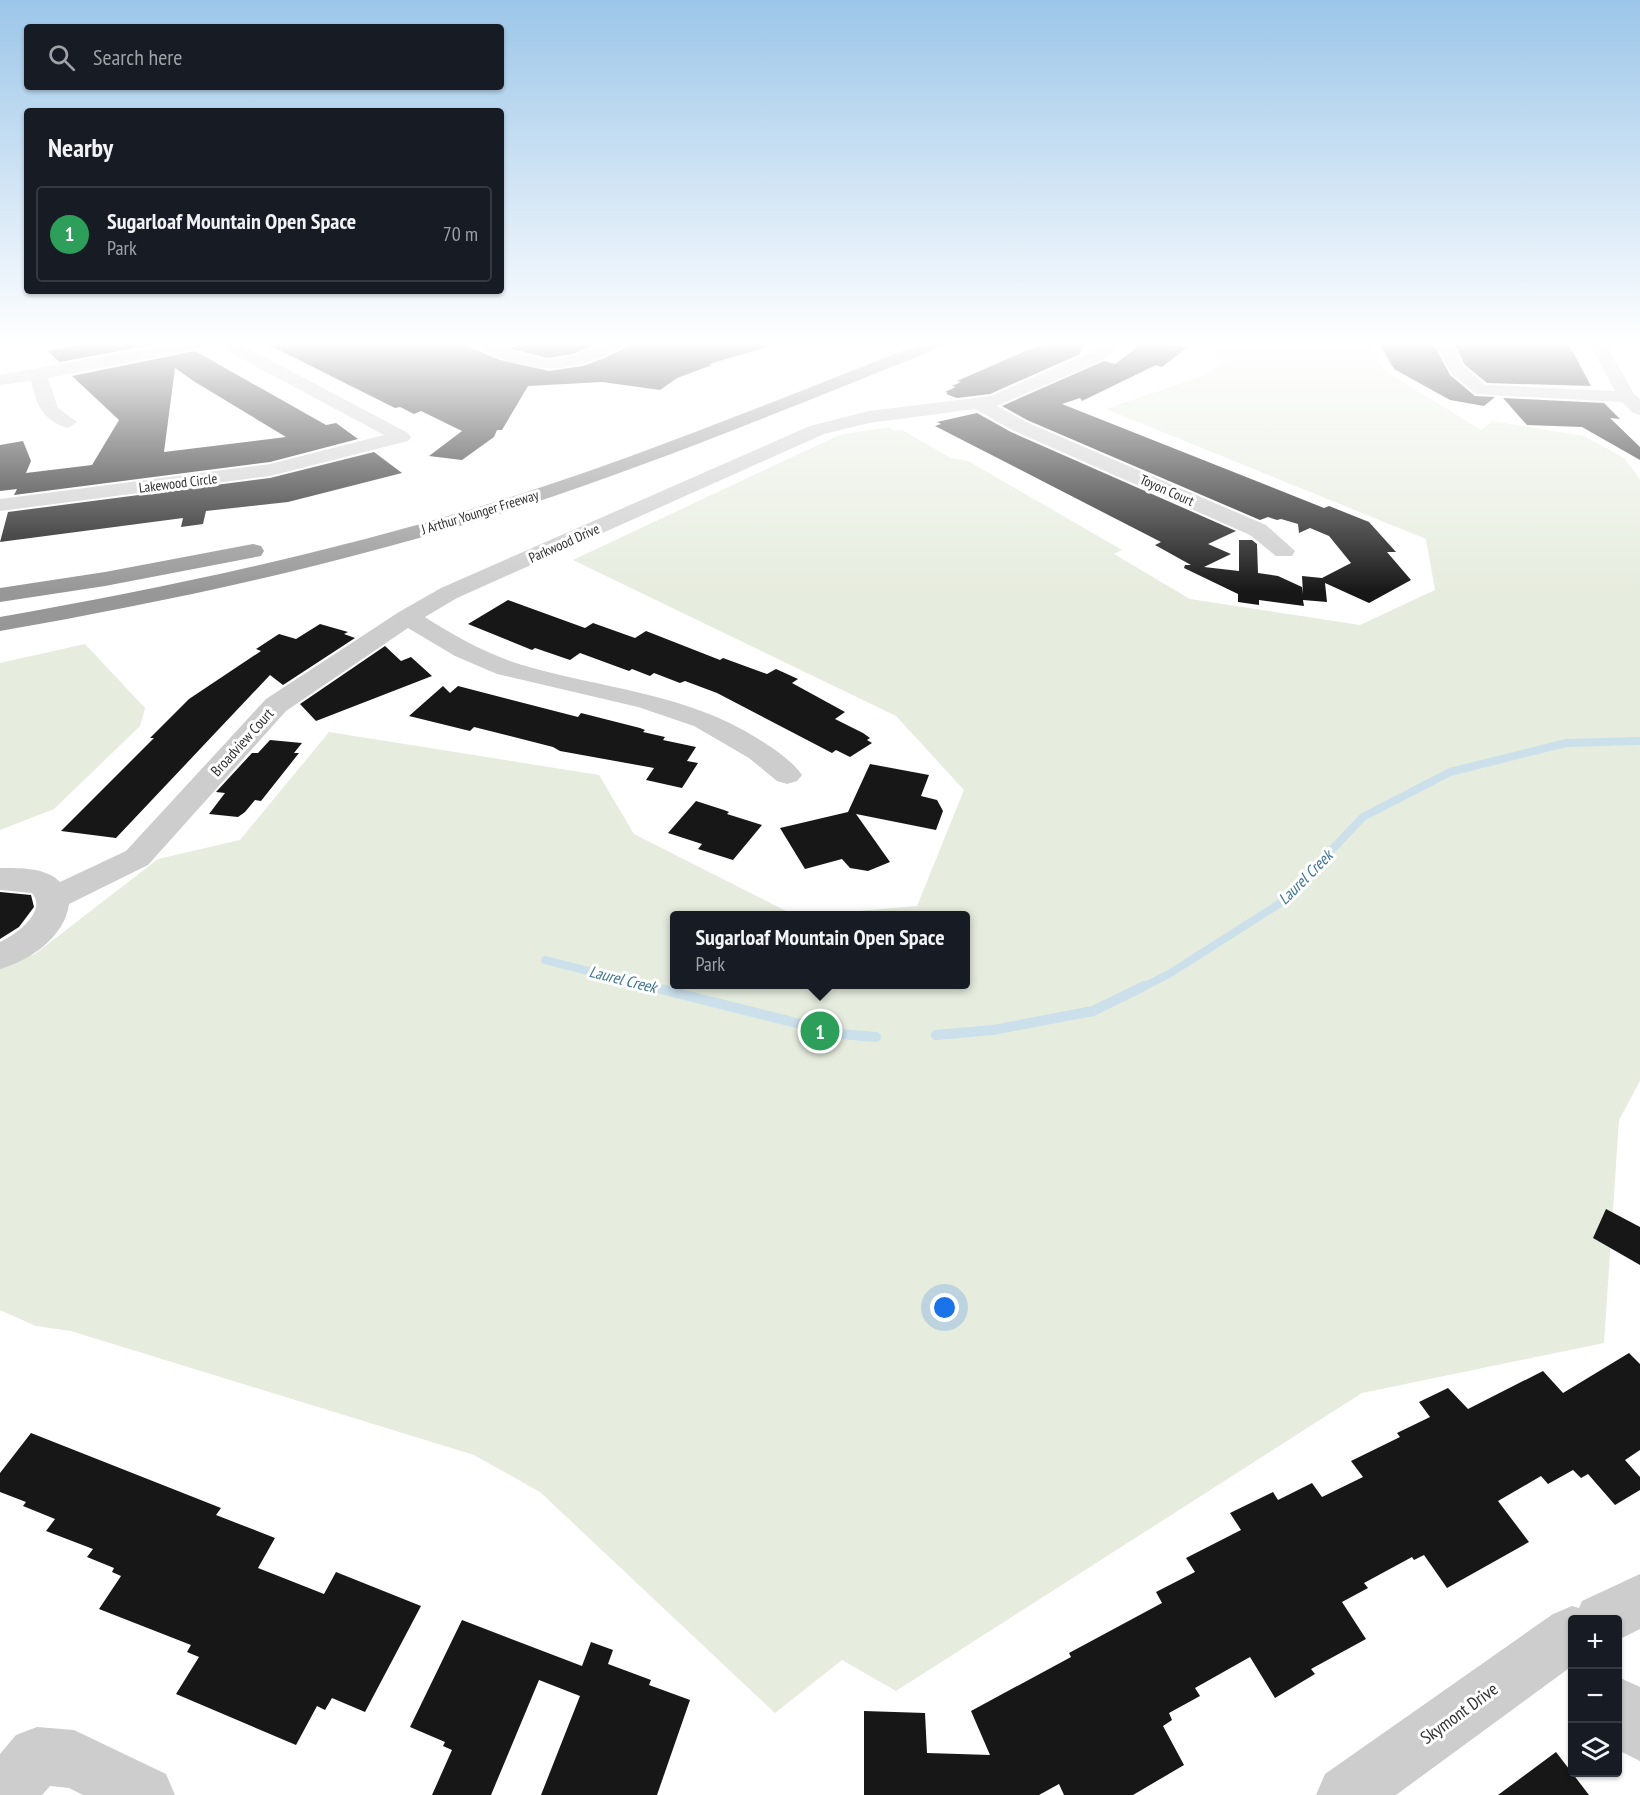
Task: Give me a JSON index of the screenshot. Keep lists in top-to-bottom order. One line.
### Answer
{"streets":{"highway":["J Arthur Younger Freeway"],"street":["Lakewood Circle","Toyon Court","Parkwood Drive","Broadview Court","Skymont Drive"]},"crossings":[["Parkwood Drive","Broadview Court"]],"water":["Laurel Creek"],"page":{"search":"Search here","heading":"Nearby","list":[{"mark":"1","name":"Sugarloaf Mountain Open Space","note":"Park","value":"70 m"}],"popup":["Sugarloaf Mountain Open Space","Park"],"pins":"1","map_buttons":["+","−"]}}
